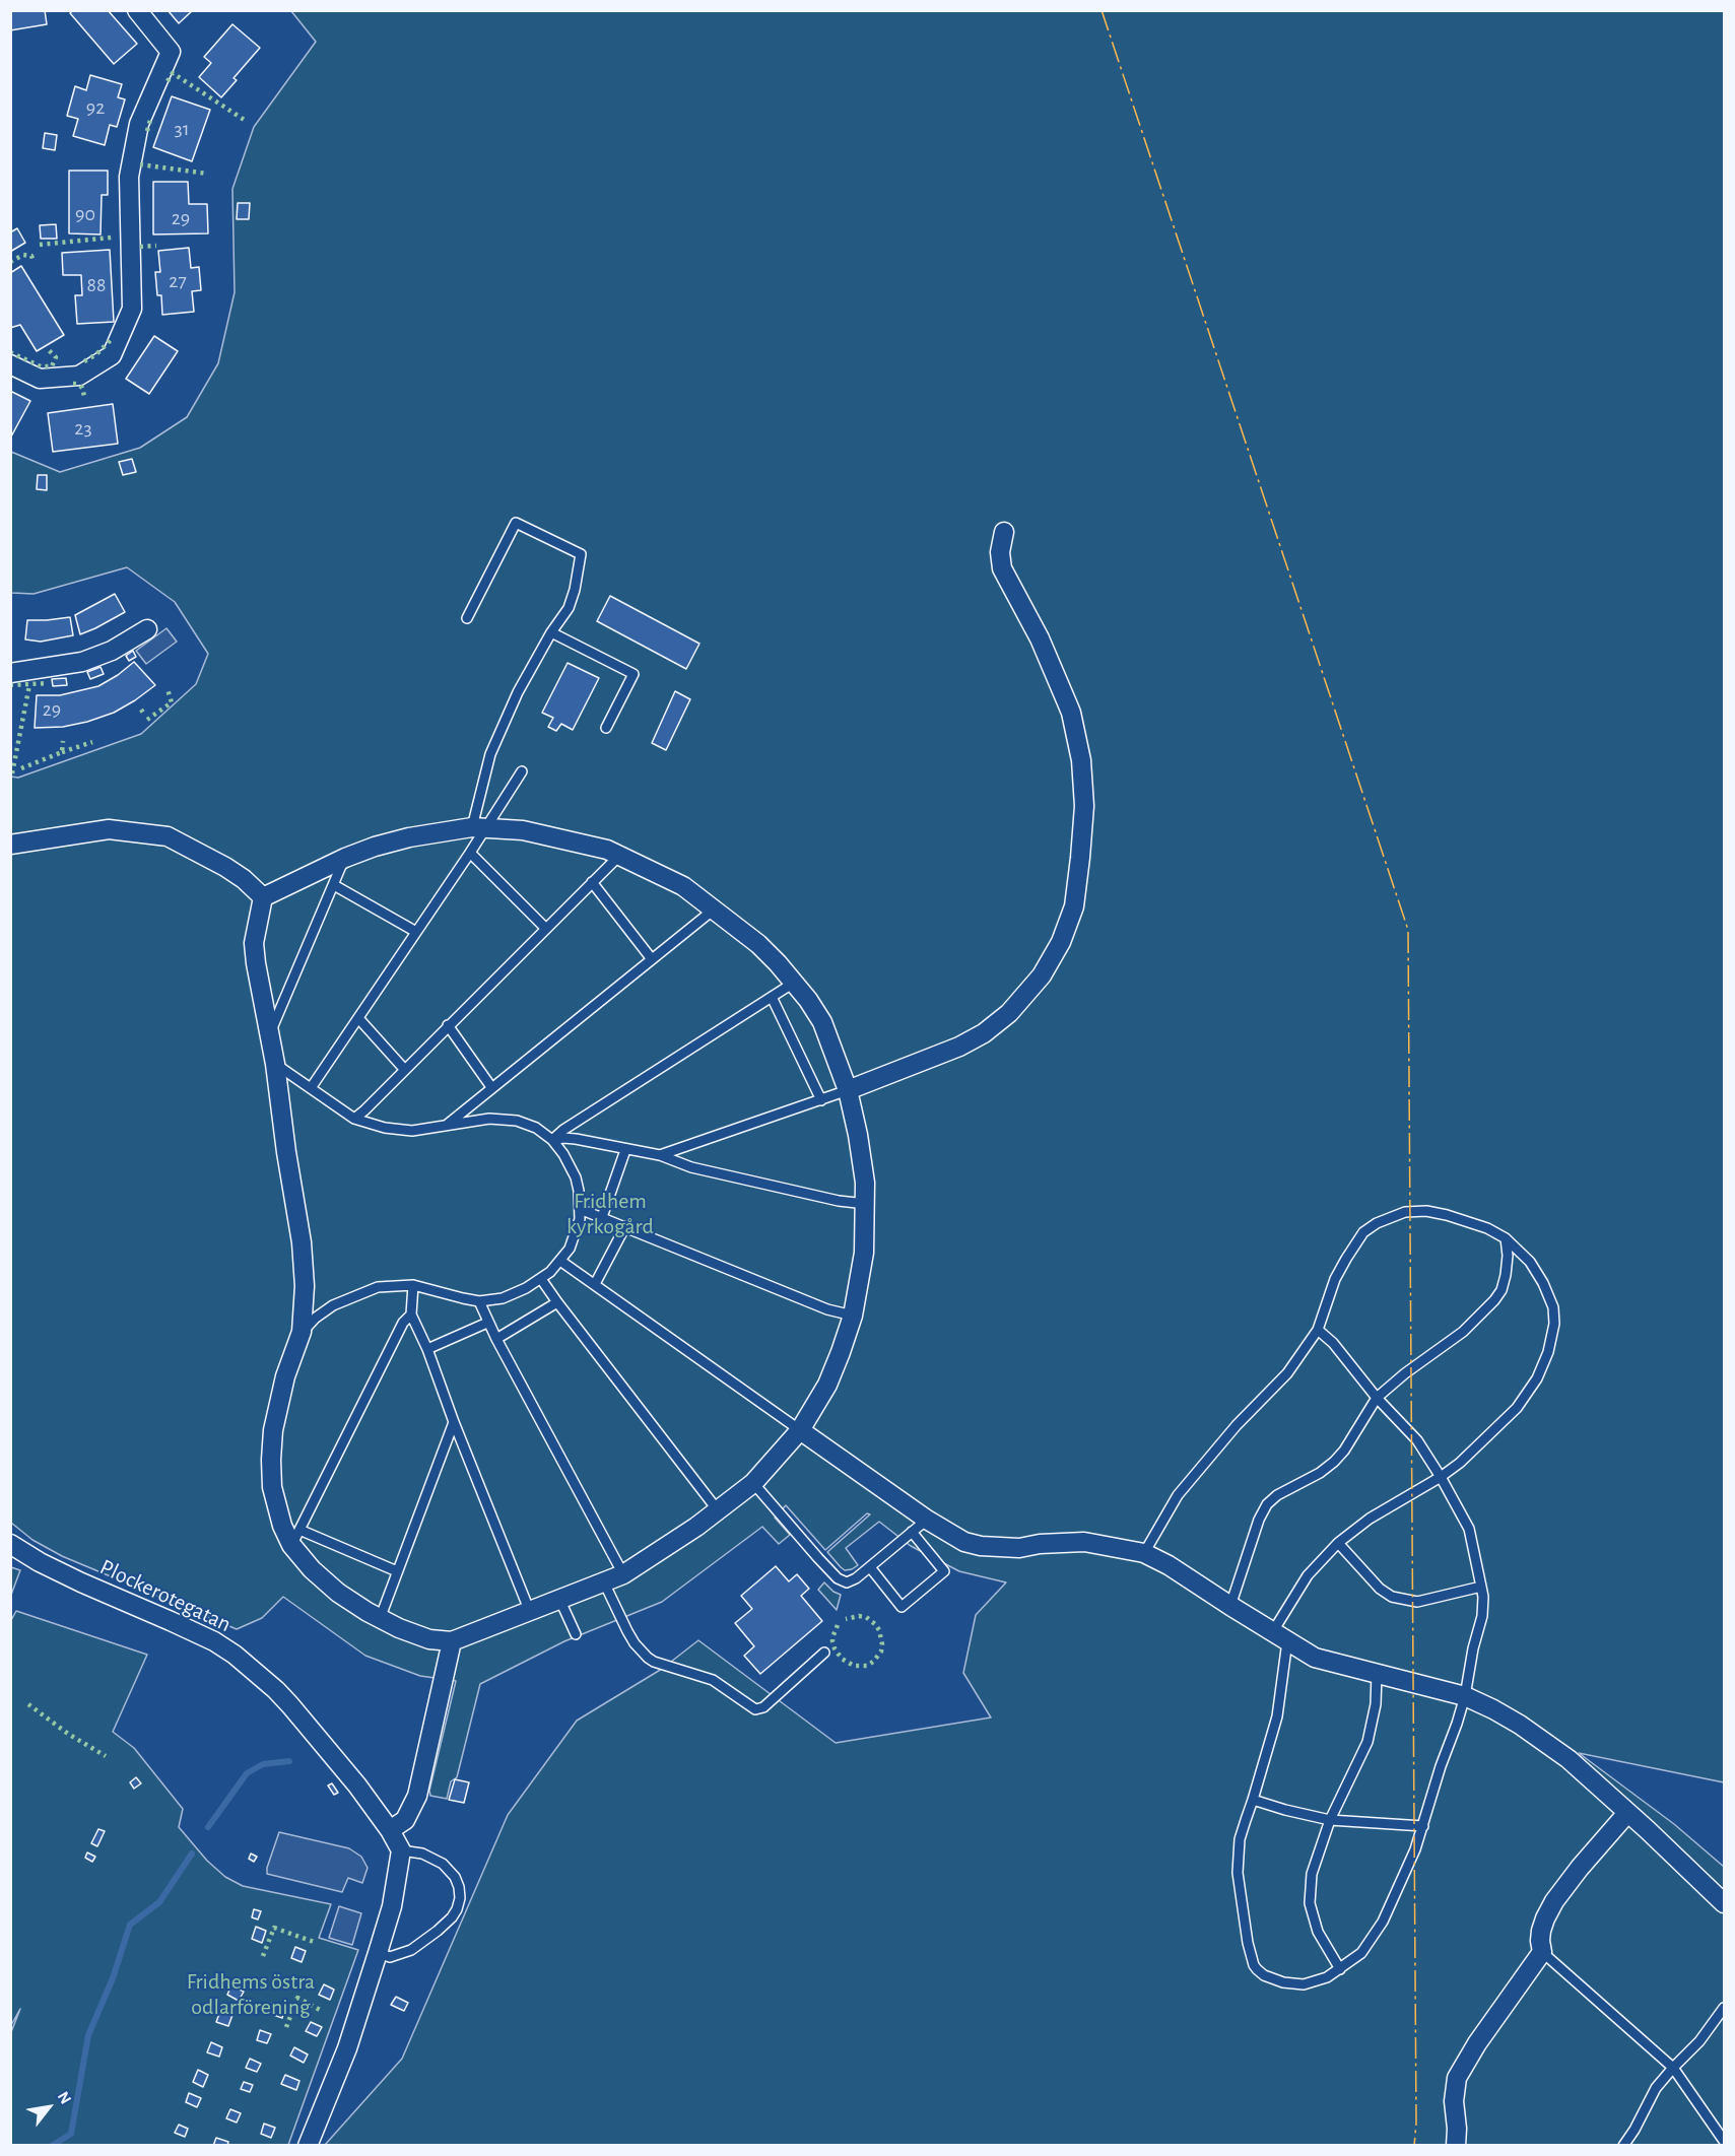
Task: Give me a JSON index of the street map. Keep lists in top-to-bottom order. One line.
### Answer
{"streets":{"street":["Plockerotegatan"]},"parks":["Fridhem kyrkogård","Fridhems östra odlarförening"],"house_numbers":["92","31","90","29","27","88","23","29"],"north":"top right"}
